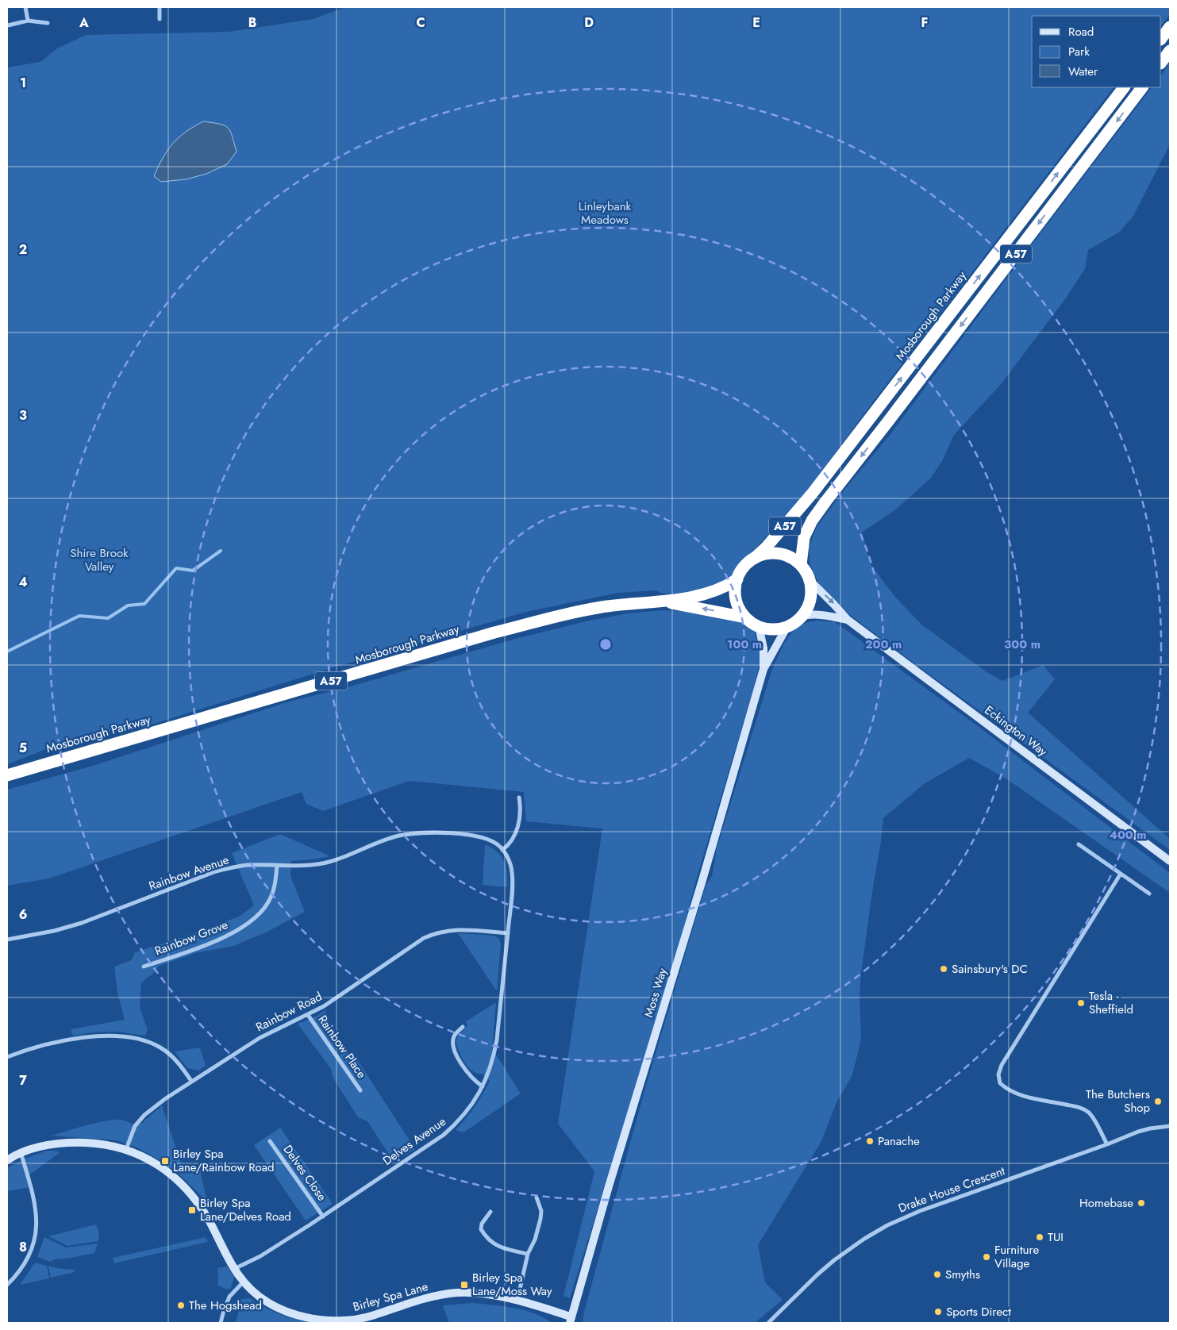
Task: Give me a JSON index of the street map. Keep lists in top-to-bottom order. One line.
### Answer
{"streets":{"highway":["A57","Mosborough Parkway"],"street":["Eckington Way","Rainbow Avenue","Rainbow Grove","Moss Way","Rainbow Road","Rainbow Place","Delves Avenue","Delves Close","Drake House Crescent","Birley Spa Lane"]},"crossings":[["A57","Mosborough Parkway"],["A57","Eckington Way"],["A57","Moss Way"],["Mosborough Parkway","Eckington Way"],["Mosborough Parkway","Moss Way"],["Eckington Way","Moss Way"],["Rainbow Avenue","Rainbow Grove"],["Rainbow Avenue","Rainbow Road"],["Rainbow Avenue","Delves Avenue"],["Moss Way","Birley Spa Lane"],["Rainbow Road","Rainbow Place"],["Rainbow Road","Delves Avenue"],["Rainbow Road","Birley Spa Lane"],["Delves Avenue","Delves Close"],["Delves Avenue","Birley Spa Lane"]],"parks":["Linleybank Meadows","Shire Brook Valley"],"places":{"other":["Sainsbury's DC","Tesla - Sheffield","The Butchers Shop","Panache","Homebase","TUI","Furniture Village","Smyths","The Hogshead","Sports Direct"],"transit":["Birley Spa Lane/Rainbow Road","Birley Spa Lane/Delves Road","Birley Spa Lane/Moss Way"]},"legend":["Road","Park","Water"],"grid":{"columns":["A","B","C","D","E","F"],"rows":["1","2","3","4","5","6","7","8"]},"rings":["100 m","200 m","300 m","400 m"]}
